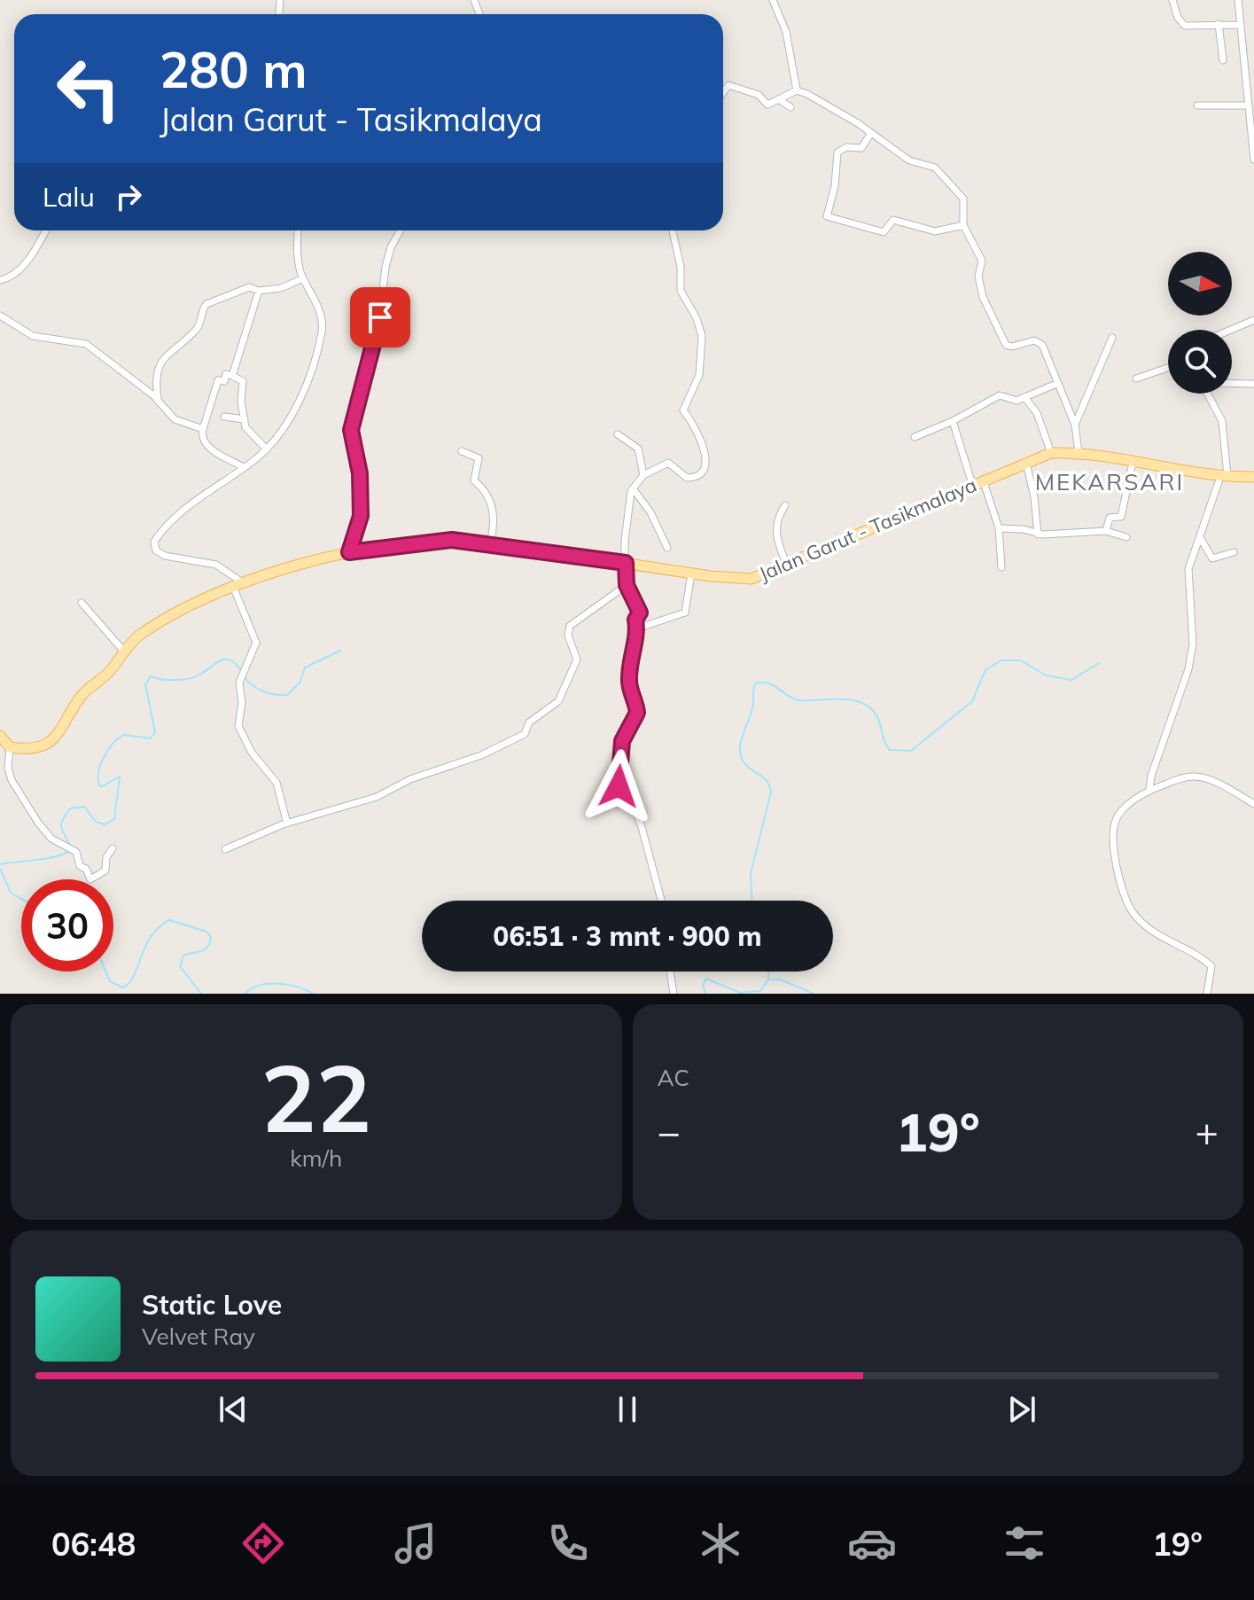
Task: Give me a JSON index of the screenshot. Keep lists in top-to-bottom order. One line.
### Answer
{"streets":{"main road":["Jalan Garut - Tasikmalaya"]},"districts":["MEKARSARI"],"north":"right","page":{"turn":["280 m","Jalan Garut - Tasikmalaya"],"then":"Lalu","limit":"30","trip":"06:51 · 3 mnt · 900 m","tile":[["22","km/h"],"AC"],"heat":["−","19°","+"],"song":["Static Love","Velvet Ray"],"tabs":["06:48","19°"]}}
